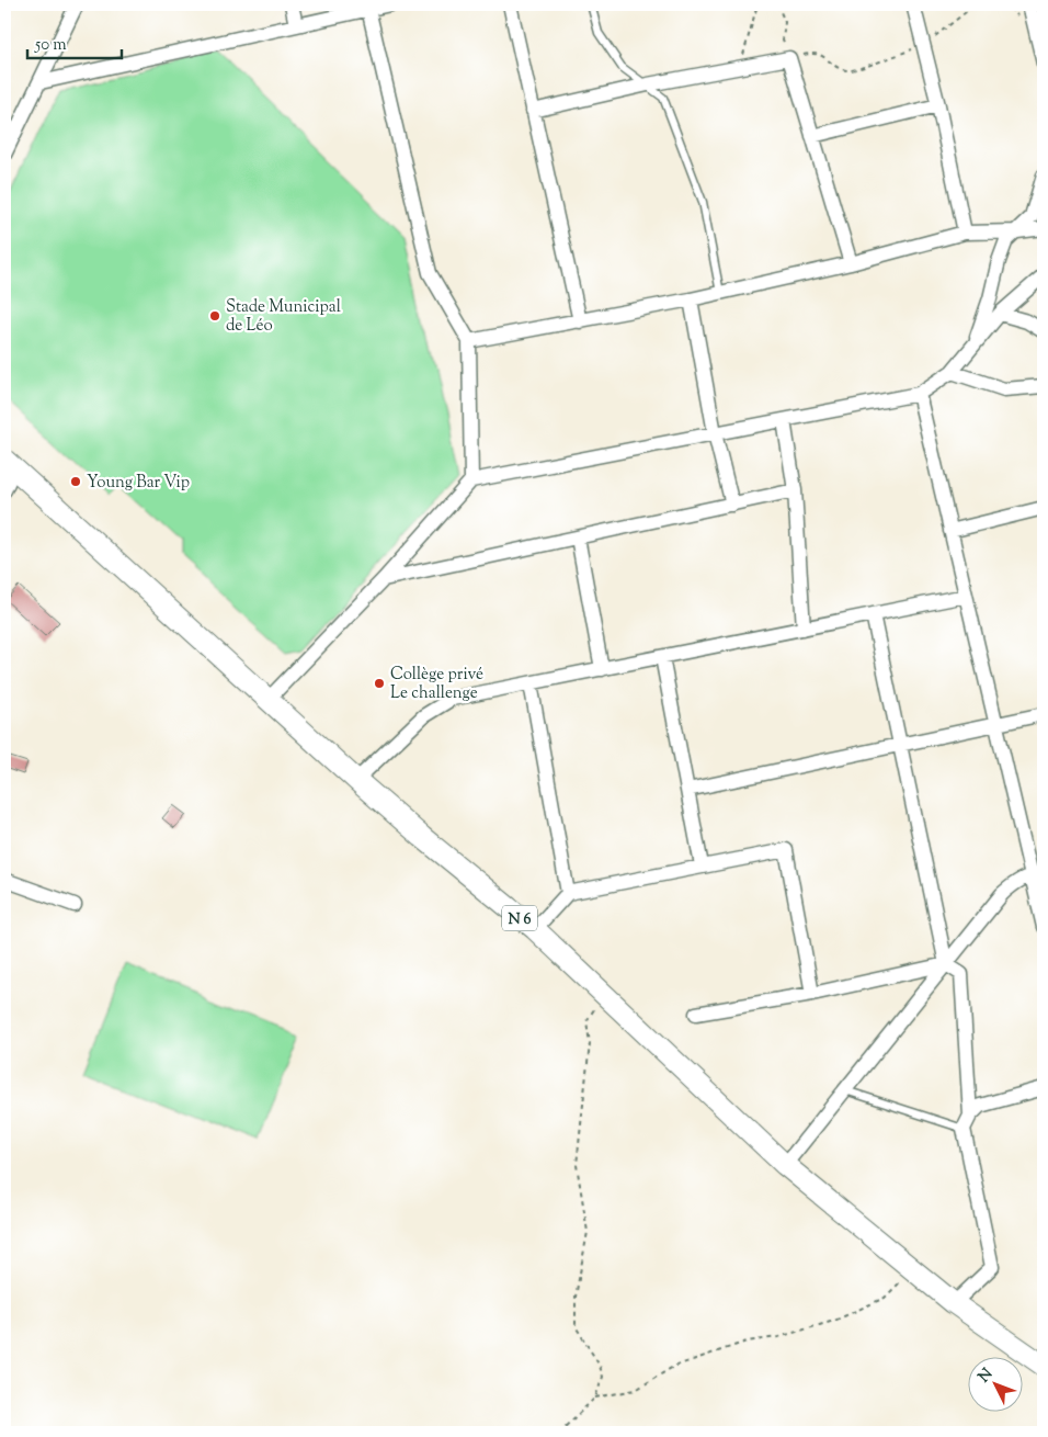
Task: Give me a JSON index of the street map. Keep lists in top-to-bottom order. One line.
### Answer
{"streets":{"main road":["N 6"]},"places":["Stade Municipal de Léo","Young Bar Vip","Collège privé Le challenge"],"scale_bar":"50 m","north":"top left"}
